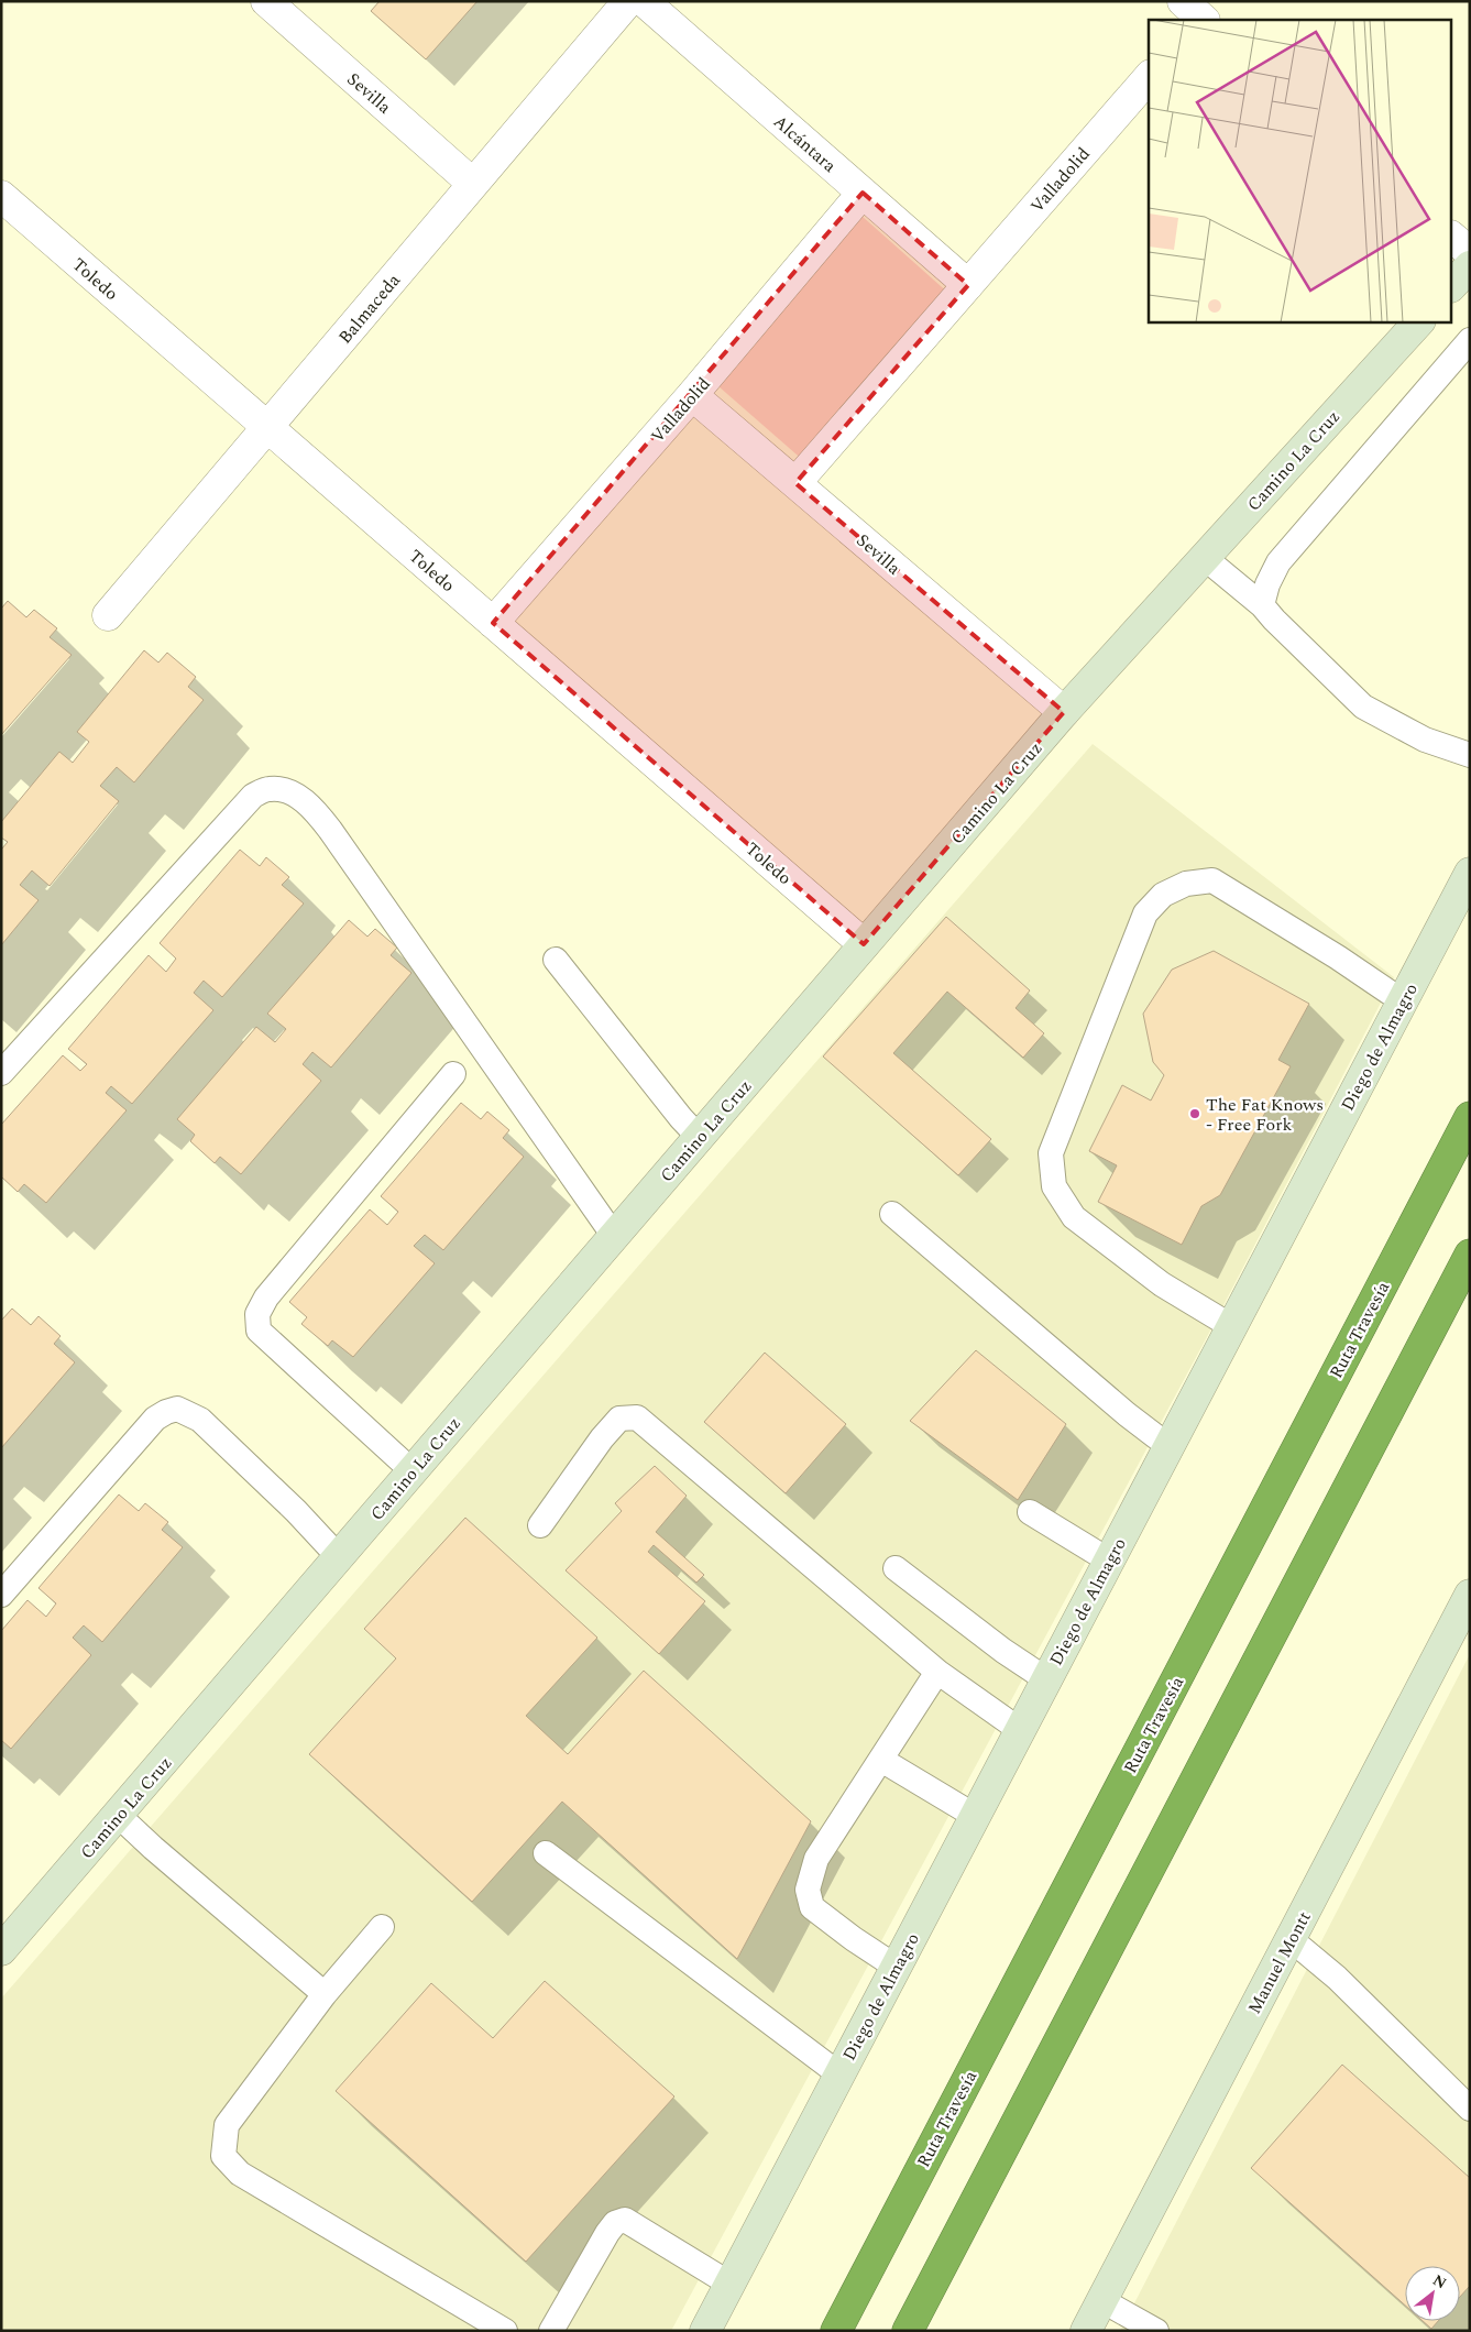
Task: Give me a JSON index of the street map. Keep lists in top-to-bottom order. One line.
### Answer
{"streets":{"highway":["Ruta Travesía"],"main road":["Camino La Cruz","Diego de Almagro","Manuel Montt"],"street":["Sevilla","Alcántara","Valladolid","Toledo","Balmaceda"]},"crossings":[["Sevilla","Valladolid"],["Sevilla","Balmaceda"],["Sevilla","Camino La Cruz"],["Alcántara","Valladolid"],["Valladolid","Toledo"],["Toledo","Balmaceda"],["Toledo","Camino La Cruz"]],"places":["The Fat Knows - Free Fork"],"north":"top right"}
